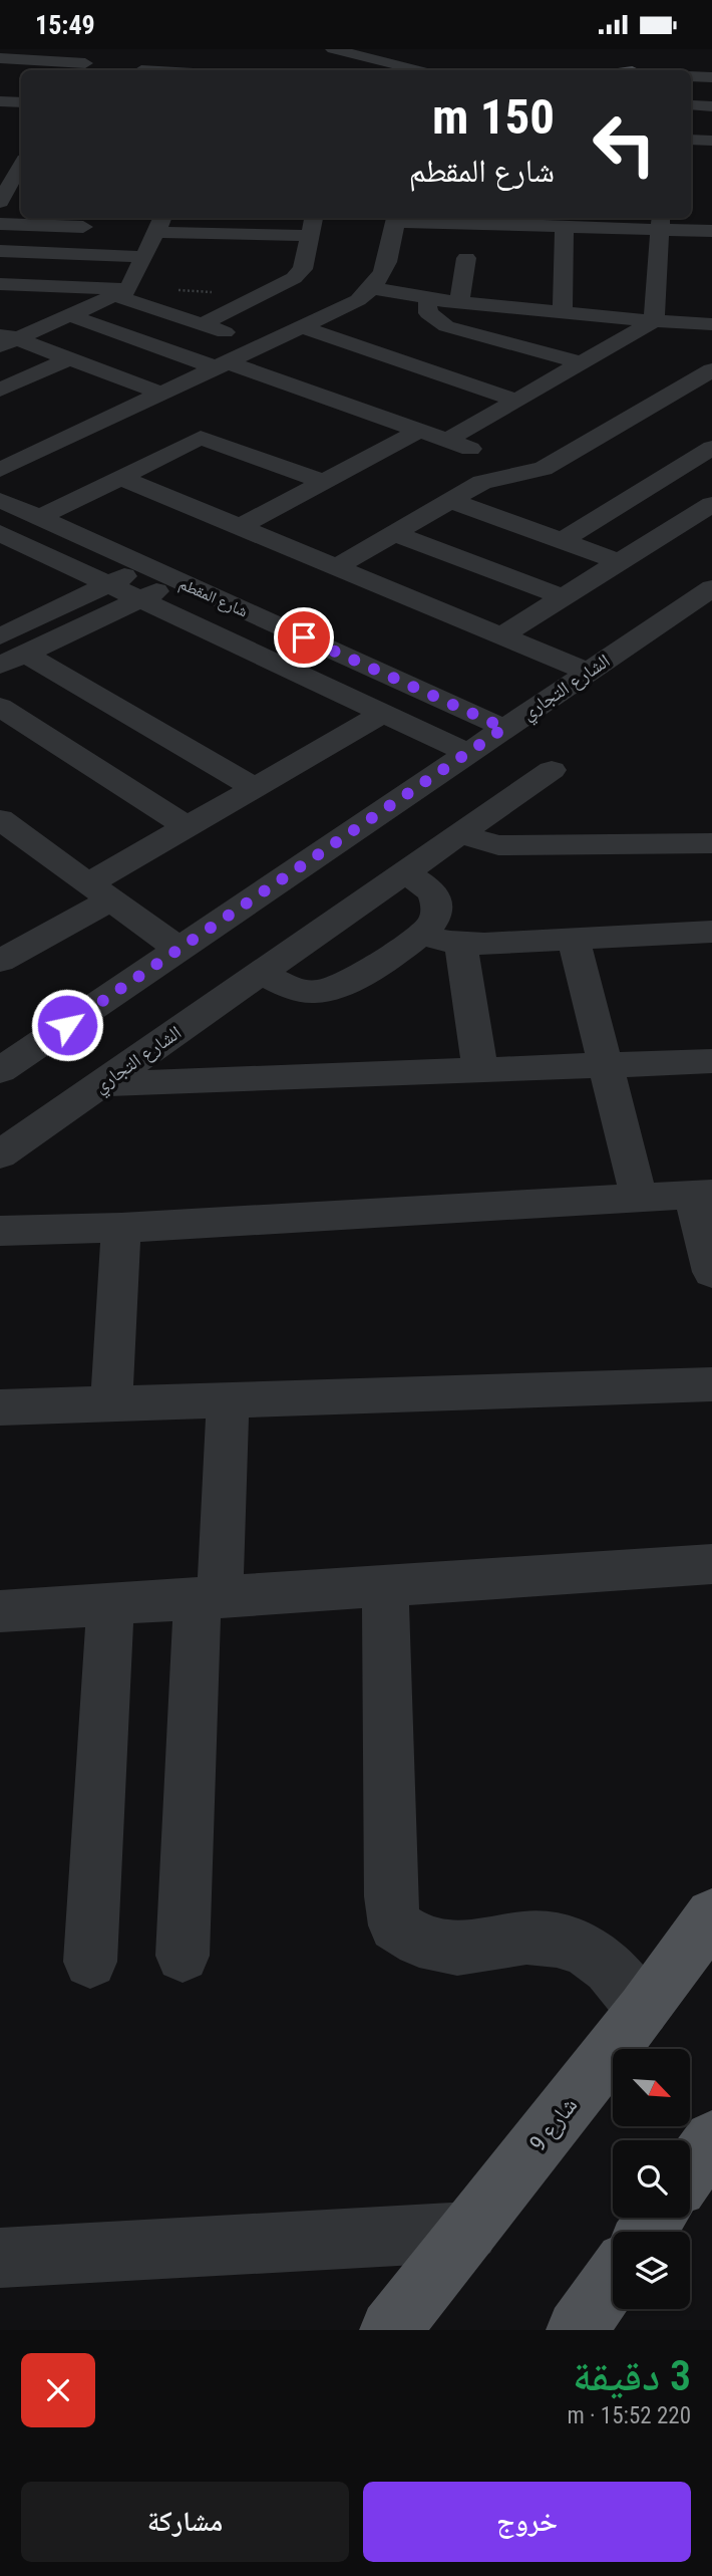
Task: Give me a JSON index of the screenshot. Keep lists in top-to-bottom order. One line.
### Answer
{"streets":{"main road":["شارع 9"],"street":["شارع المقطم","الشارع التجاري"]},"crossings":[["شارع المقطم","الشارع التجاري"]],"north":"bottom right","page":{"status":"15:49","turn":["150 m","شارع المقطم"],"heading":["3 دقيقة","220 m · 15:52"],"buttons":["خروج","مشاركة"]}}
